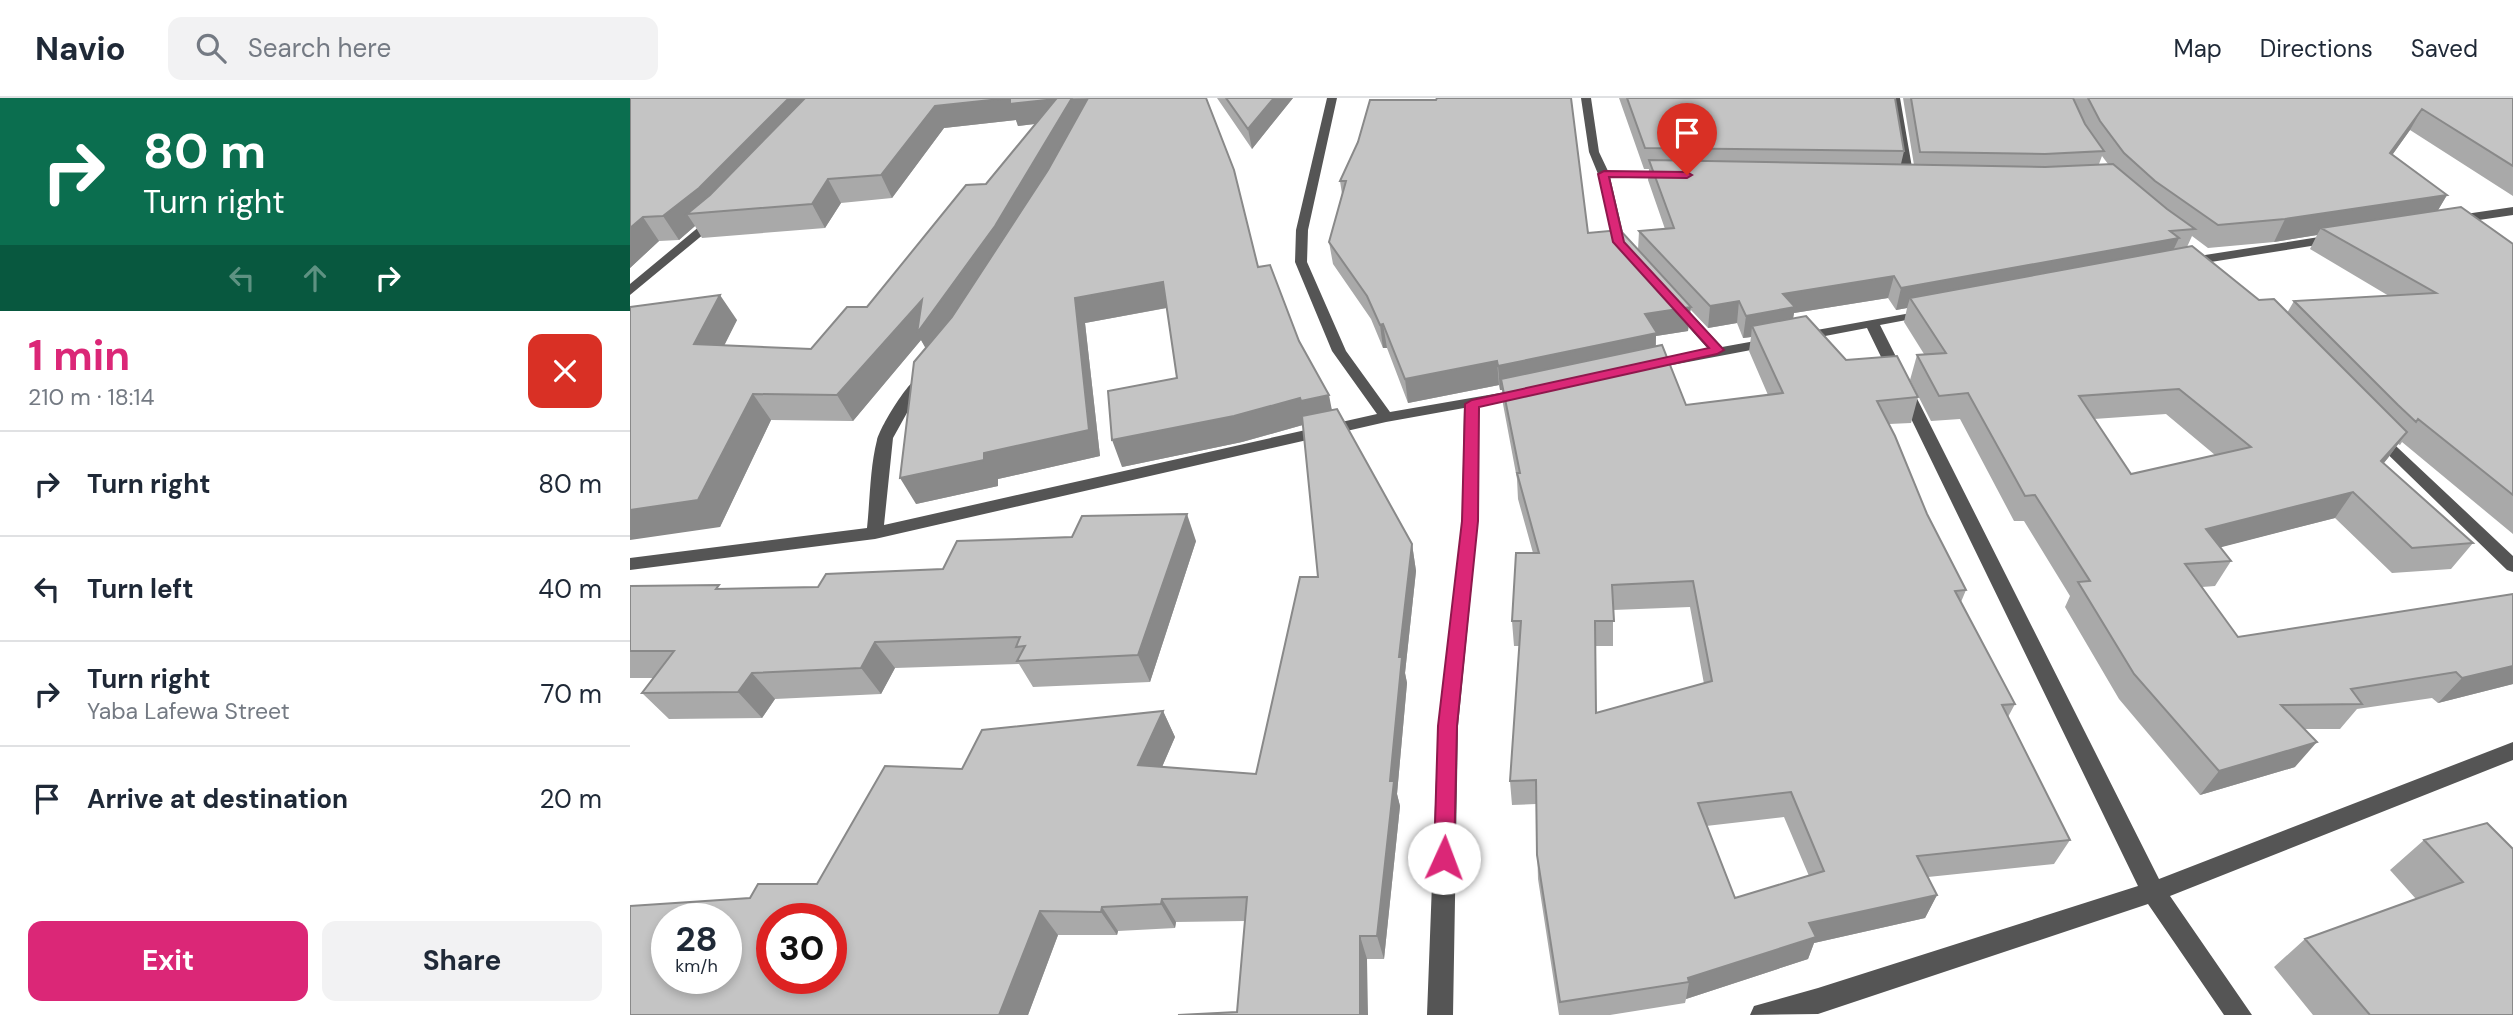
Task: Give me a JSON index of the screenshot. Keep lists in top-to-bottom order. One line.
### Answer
{"page":{"header":"Navio","search":"Search here","nav":["Map","Directions","Saved"],"turn":["80 m","Turn right"],"heading":["1 min","210 m · 18:14"],"list":[{"name":"Turn right","value":"80 m"},{"name":"Turn left","value":"40 m"},{"name":"Turn right","note":"Yaba Lafewa Street","value":"70 m"},{"name":"Arrive at destination","value":"20 m"}],"speed":"28 km/h","limit":"30","buttons":["Exit","Share"]}}
